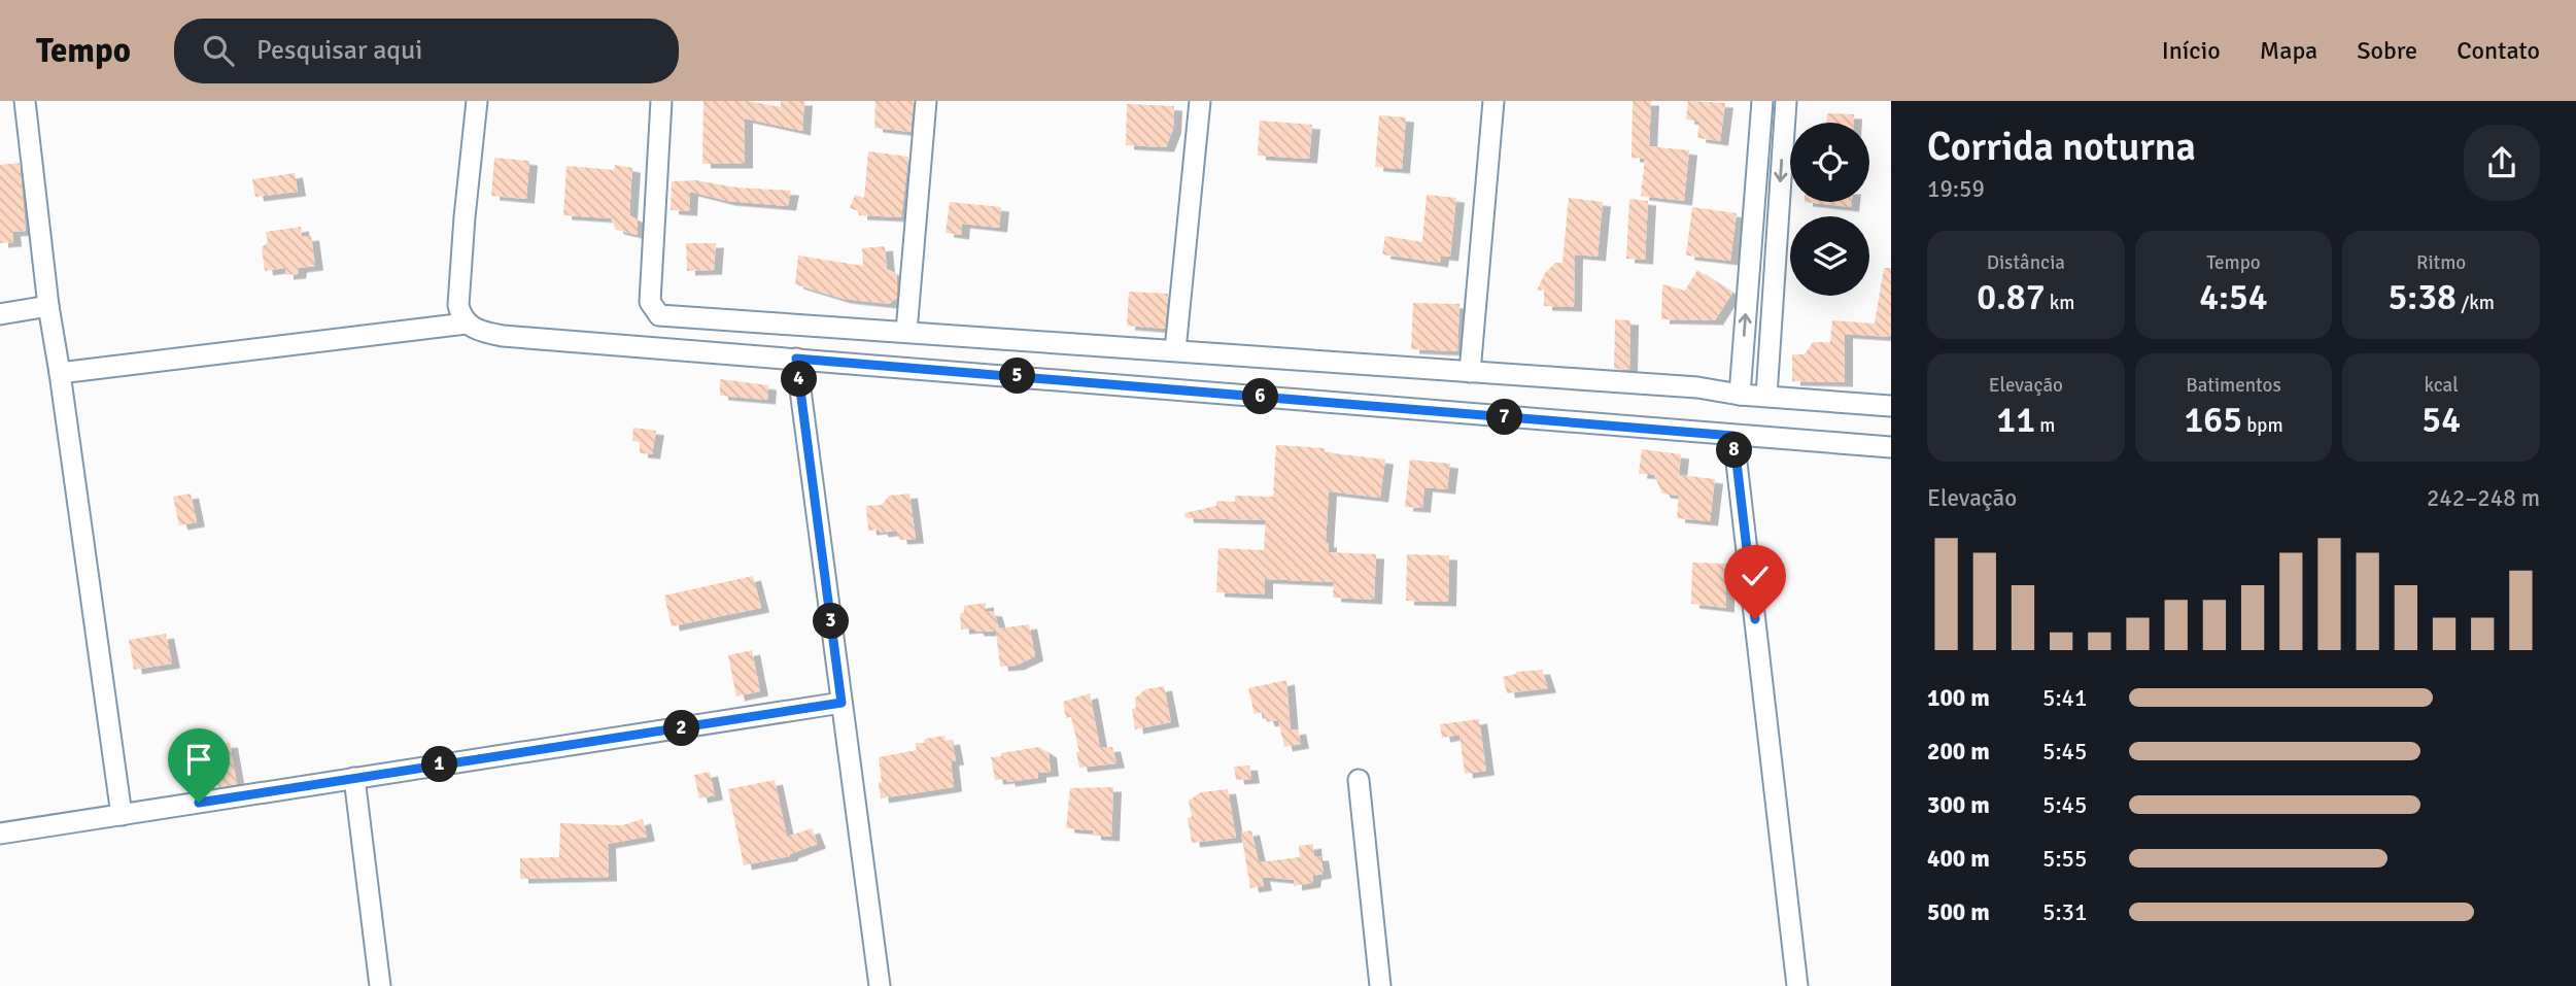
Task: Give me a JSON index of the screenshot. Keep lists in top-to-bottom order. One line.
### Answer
{"page":{"header":"Tempo","search":"Pesquisar aqui","nav":["Início","Mapa","Sobre","Contato"],"heading":["Corrida noturna","19:59"],"stats":[["Distância","0.87 km"],["Tempo","4:54"],["Ritmo","5:38 /km"],["Elevação","11 m"],["Batimentos","165 bpm"],["kcal","54"]],"pins":["5","4","6","7","8","3","2","1"],"chart":["Elevação","242–248 m"],"list":[{"name":"100 m","note":"5:41"},{"name":"200 m","note":"5:45"},{"name":"300 m","note":"5:45"},{"name":"400 m","note":"5:55"},{"name":"500 m","note":"5:31"}]}}
